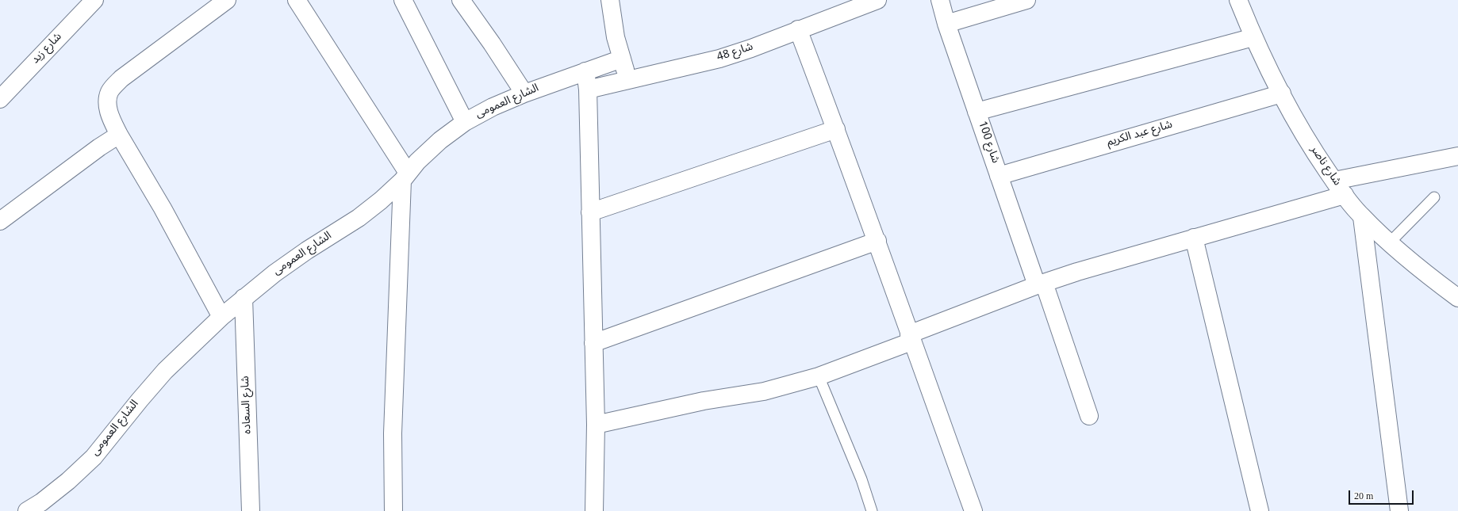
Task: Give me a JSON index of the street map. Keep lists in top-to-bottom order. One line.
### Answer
{"streets":{"street":["شارع زيد","شارع 48","الشارع العمومى","شارع عبد الكريم","شارع 100","شارع ناصر","شارع السعاده"]},"crossings":[["الشارع العمومى","شارع السعاده"],["شارع عبد الكريم","شارع 100"],["شارع عبد الكريم","شارع ناصر"]],"scale_bar":"20 m"}
